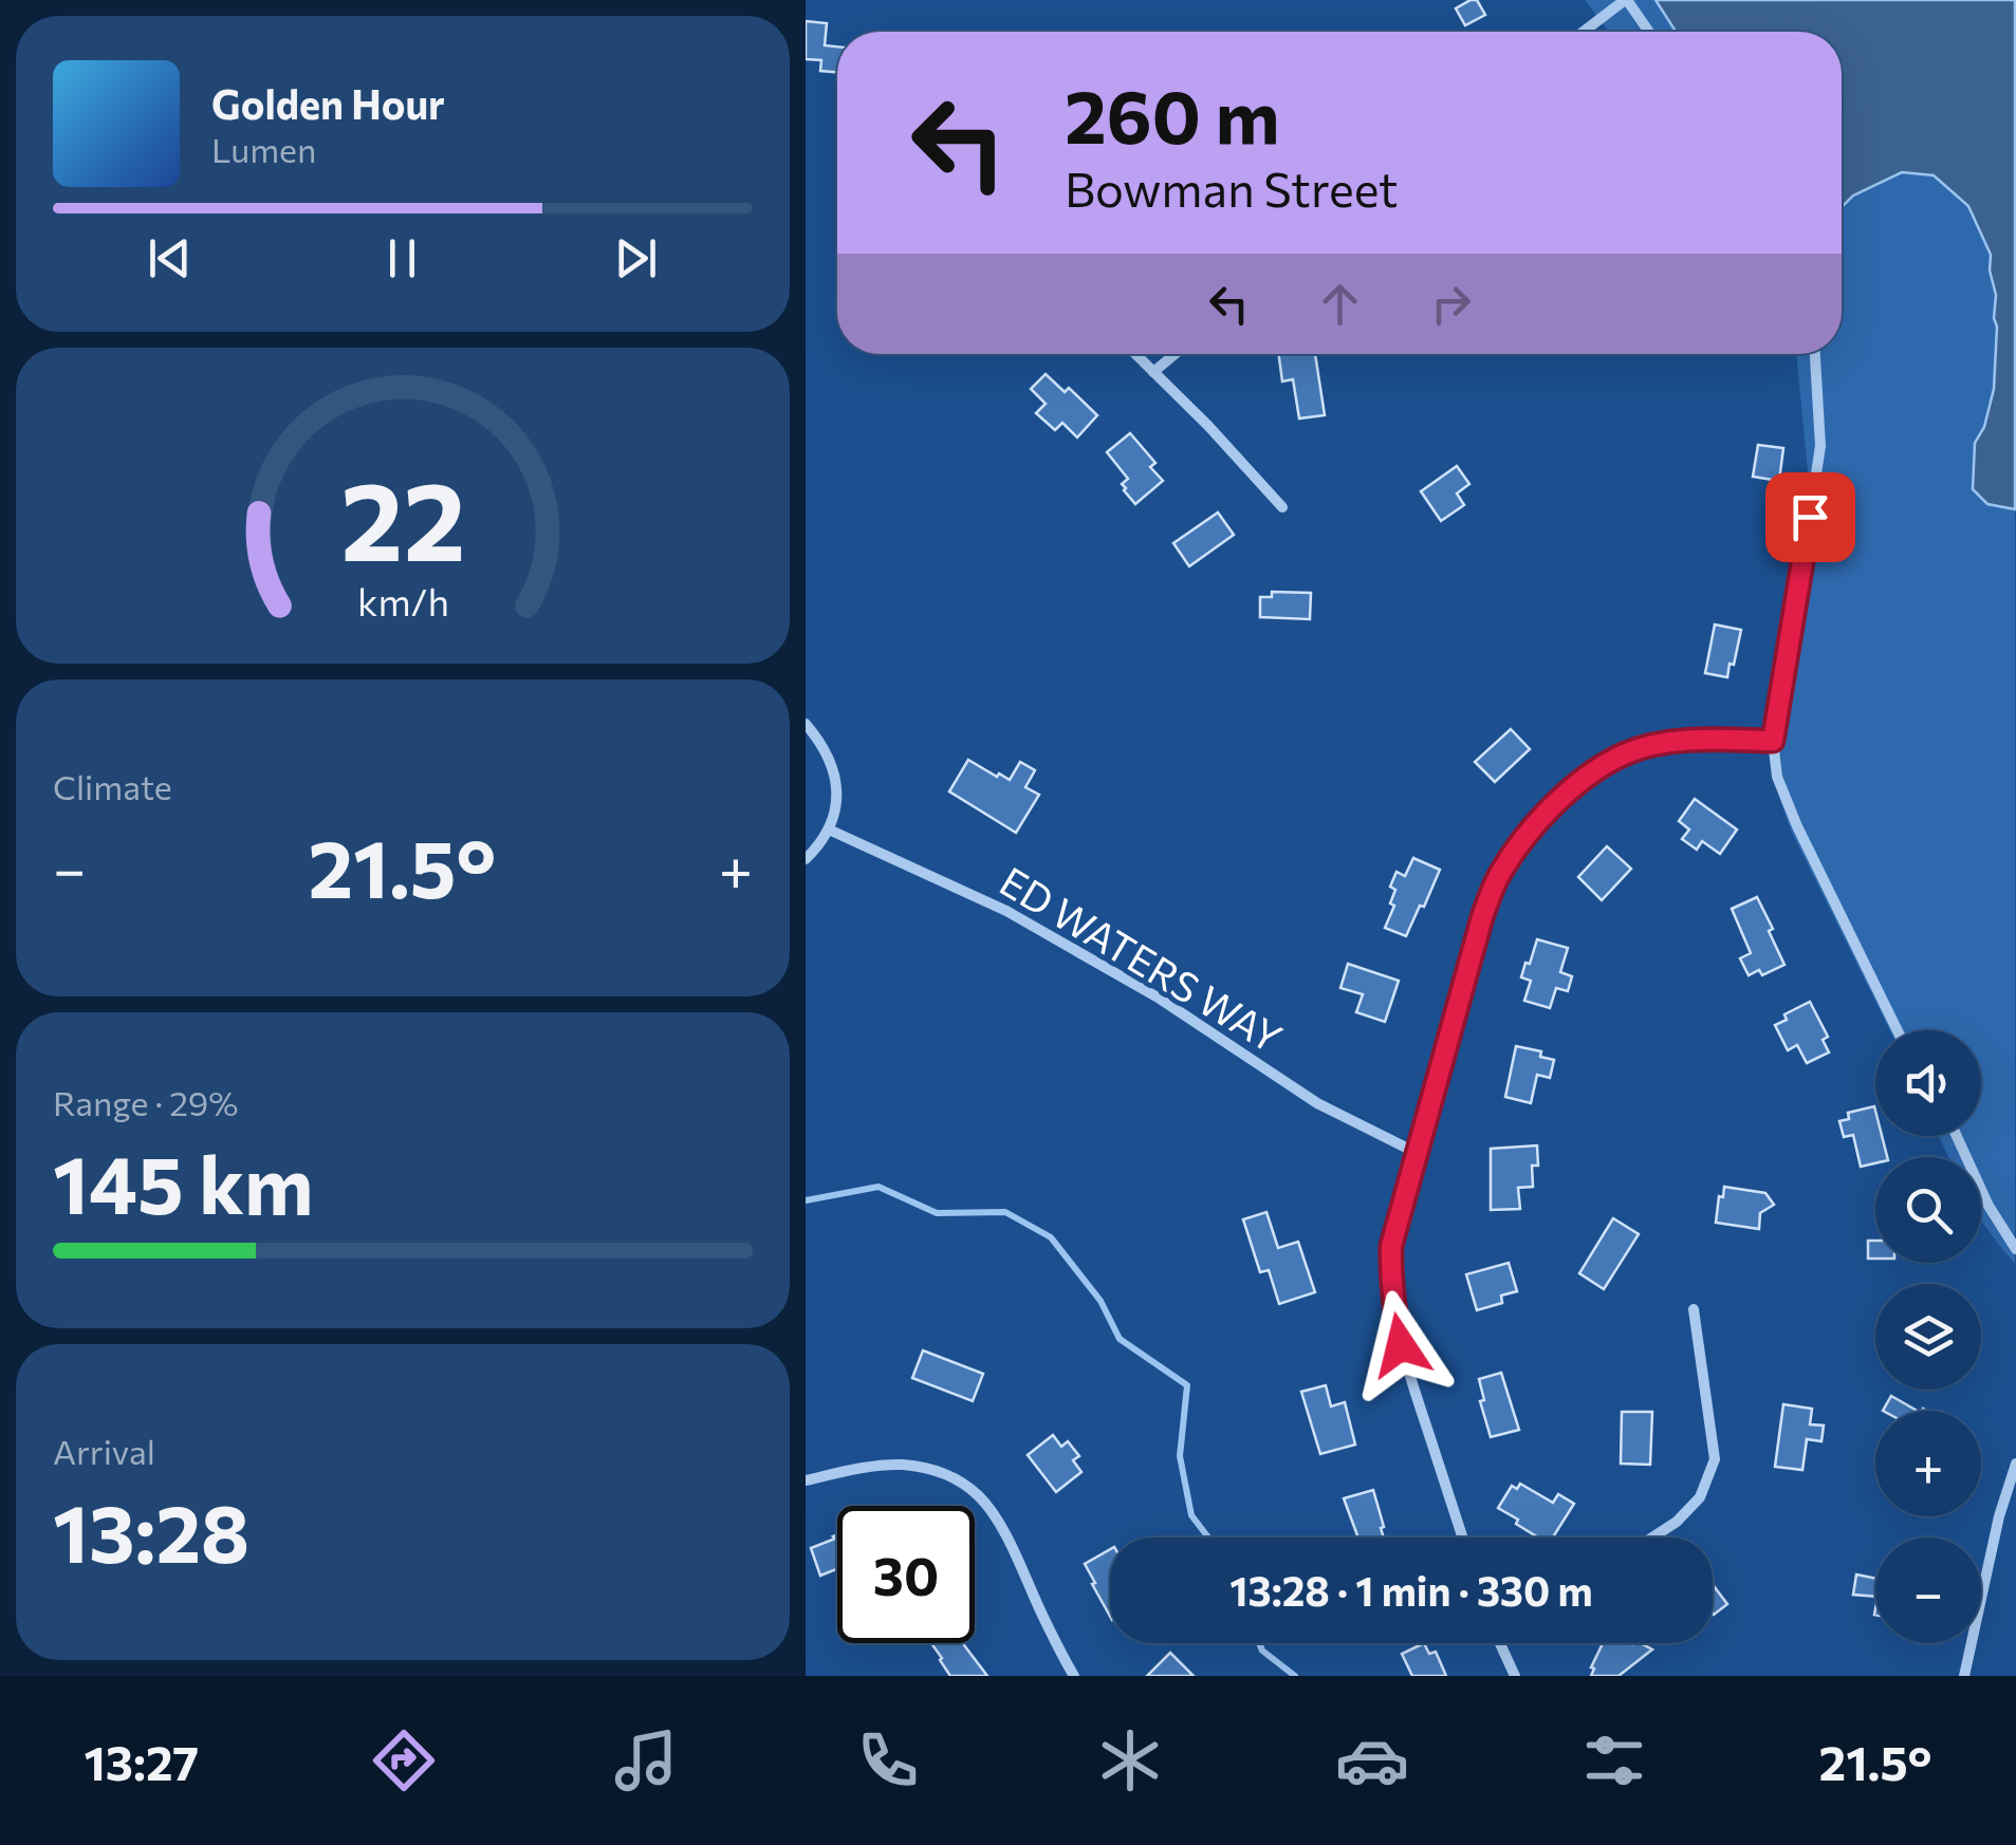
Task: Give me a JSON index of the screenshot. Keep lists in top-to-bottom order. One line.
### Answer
{"streets":{"street":["ED WATERS WAY"]},"page":{"turn":["260 m","Bowman Street"],"song":["Golden Hour","Lumen"],"tile":["Climate",["Range · 29%","145 km"],["Arrival","13:28"]],"heat":["−","21.5°","+"],"map_buttons":["+","−"],"limit":"30","trip":"13:28 · 1 min · 330 m","tabs":["13:27","21.5°"],"gauge":["22","km/h"]}}
